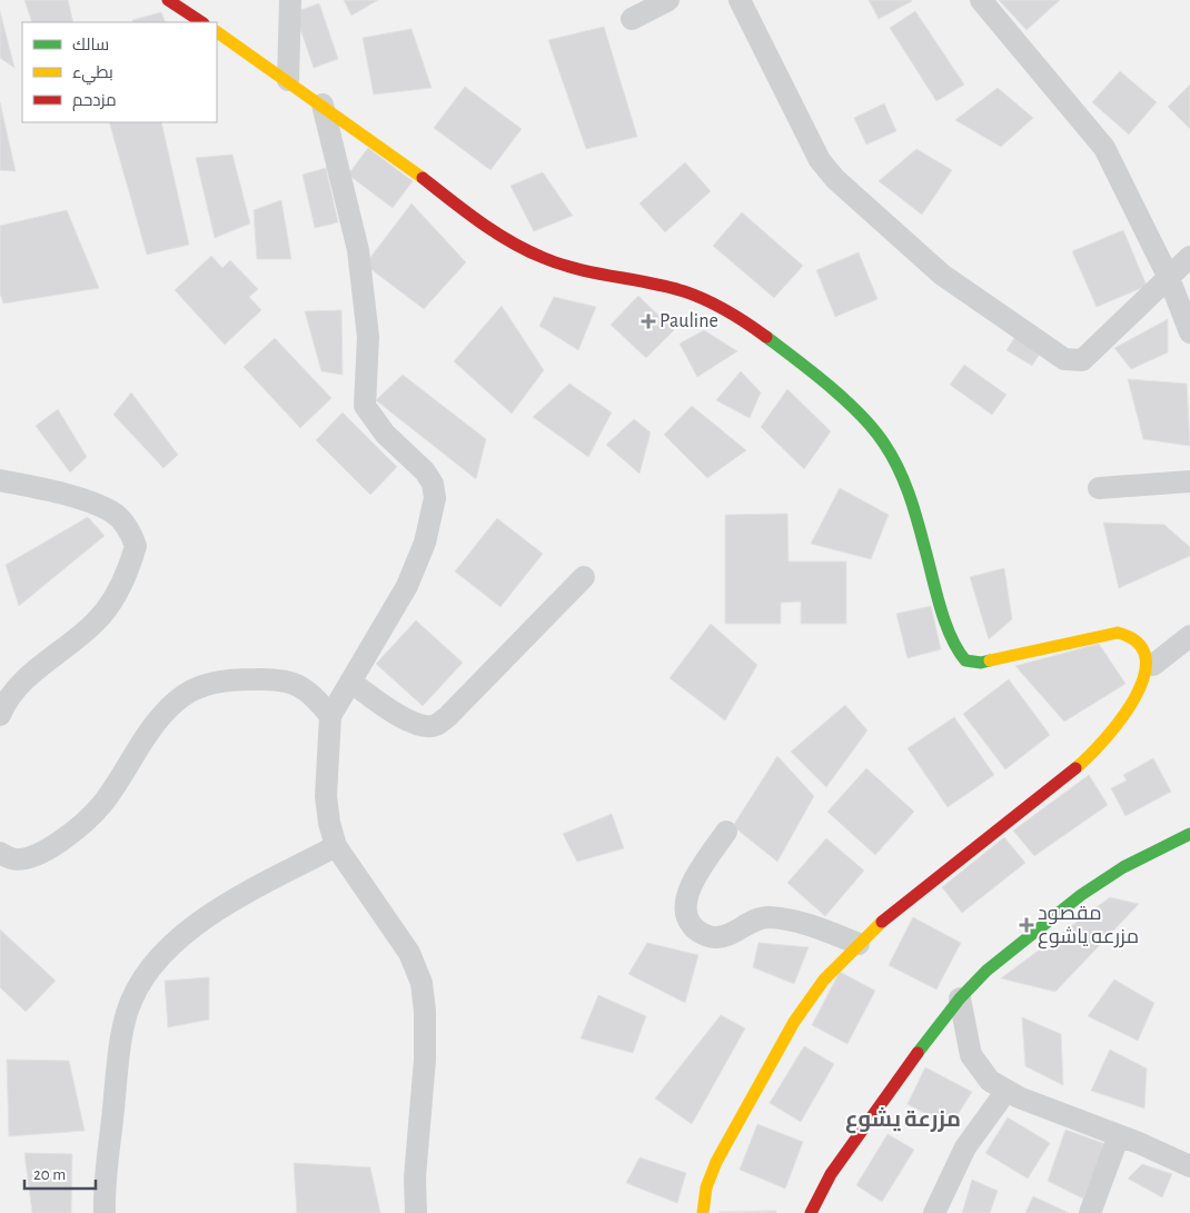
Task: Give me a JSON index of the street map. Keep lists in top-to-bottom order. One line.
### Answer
{"districts":["مزرعة يشوع"],"places":{"health":["Pauline","مقصود مزرعه ياشوع"]},"legend":["سالك","بطيء","مزدحم"],"scale_bar":"20 m"}
